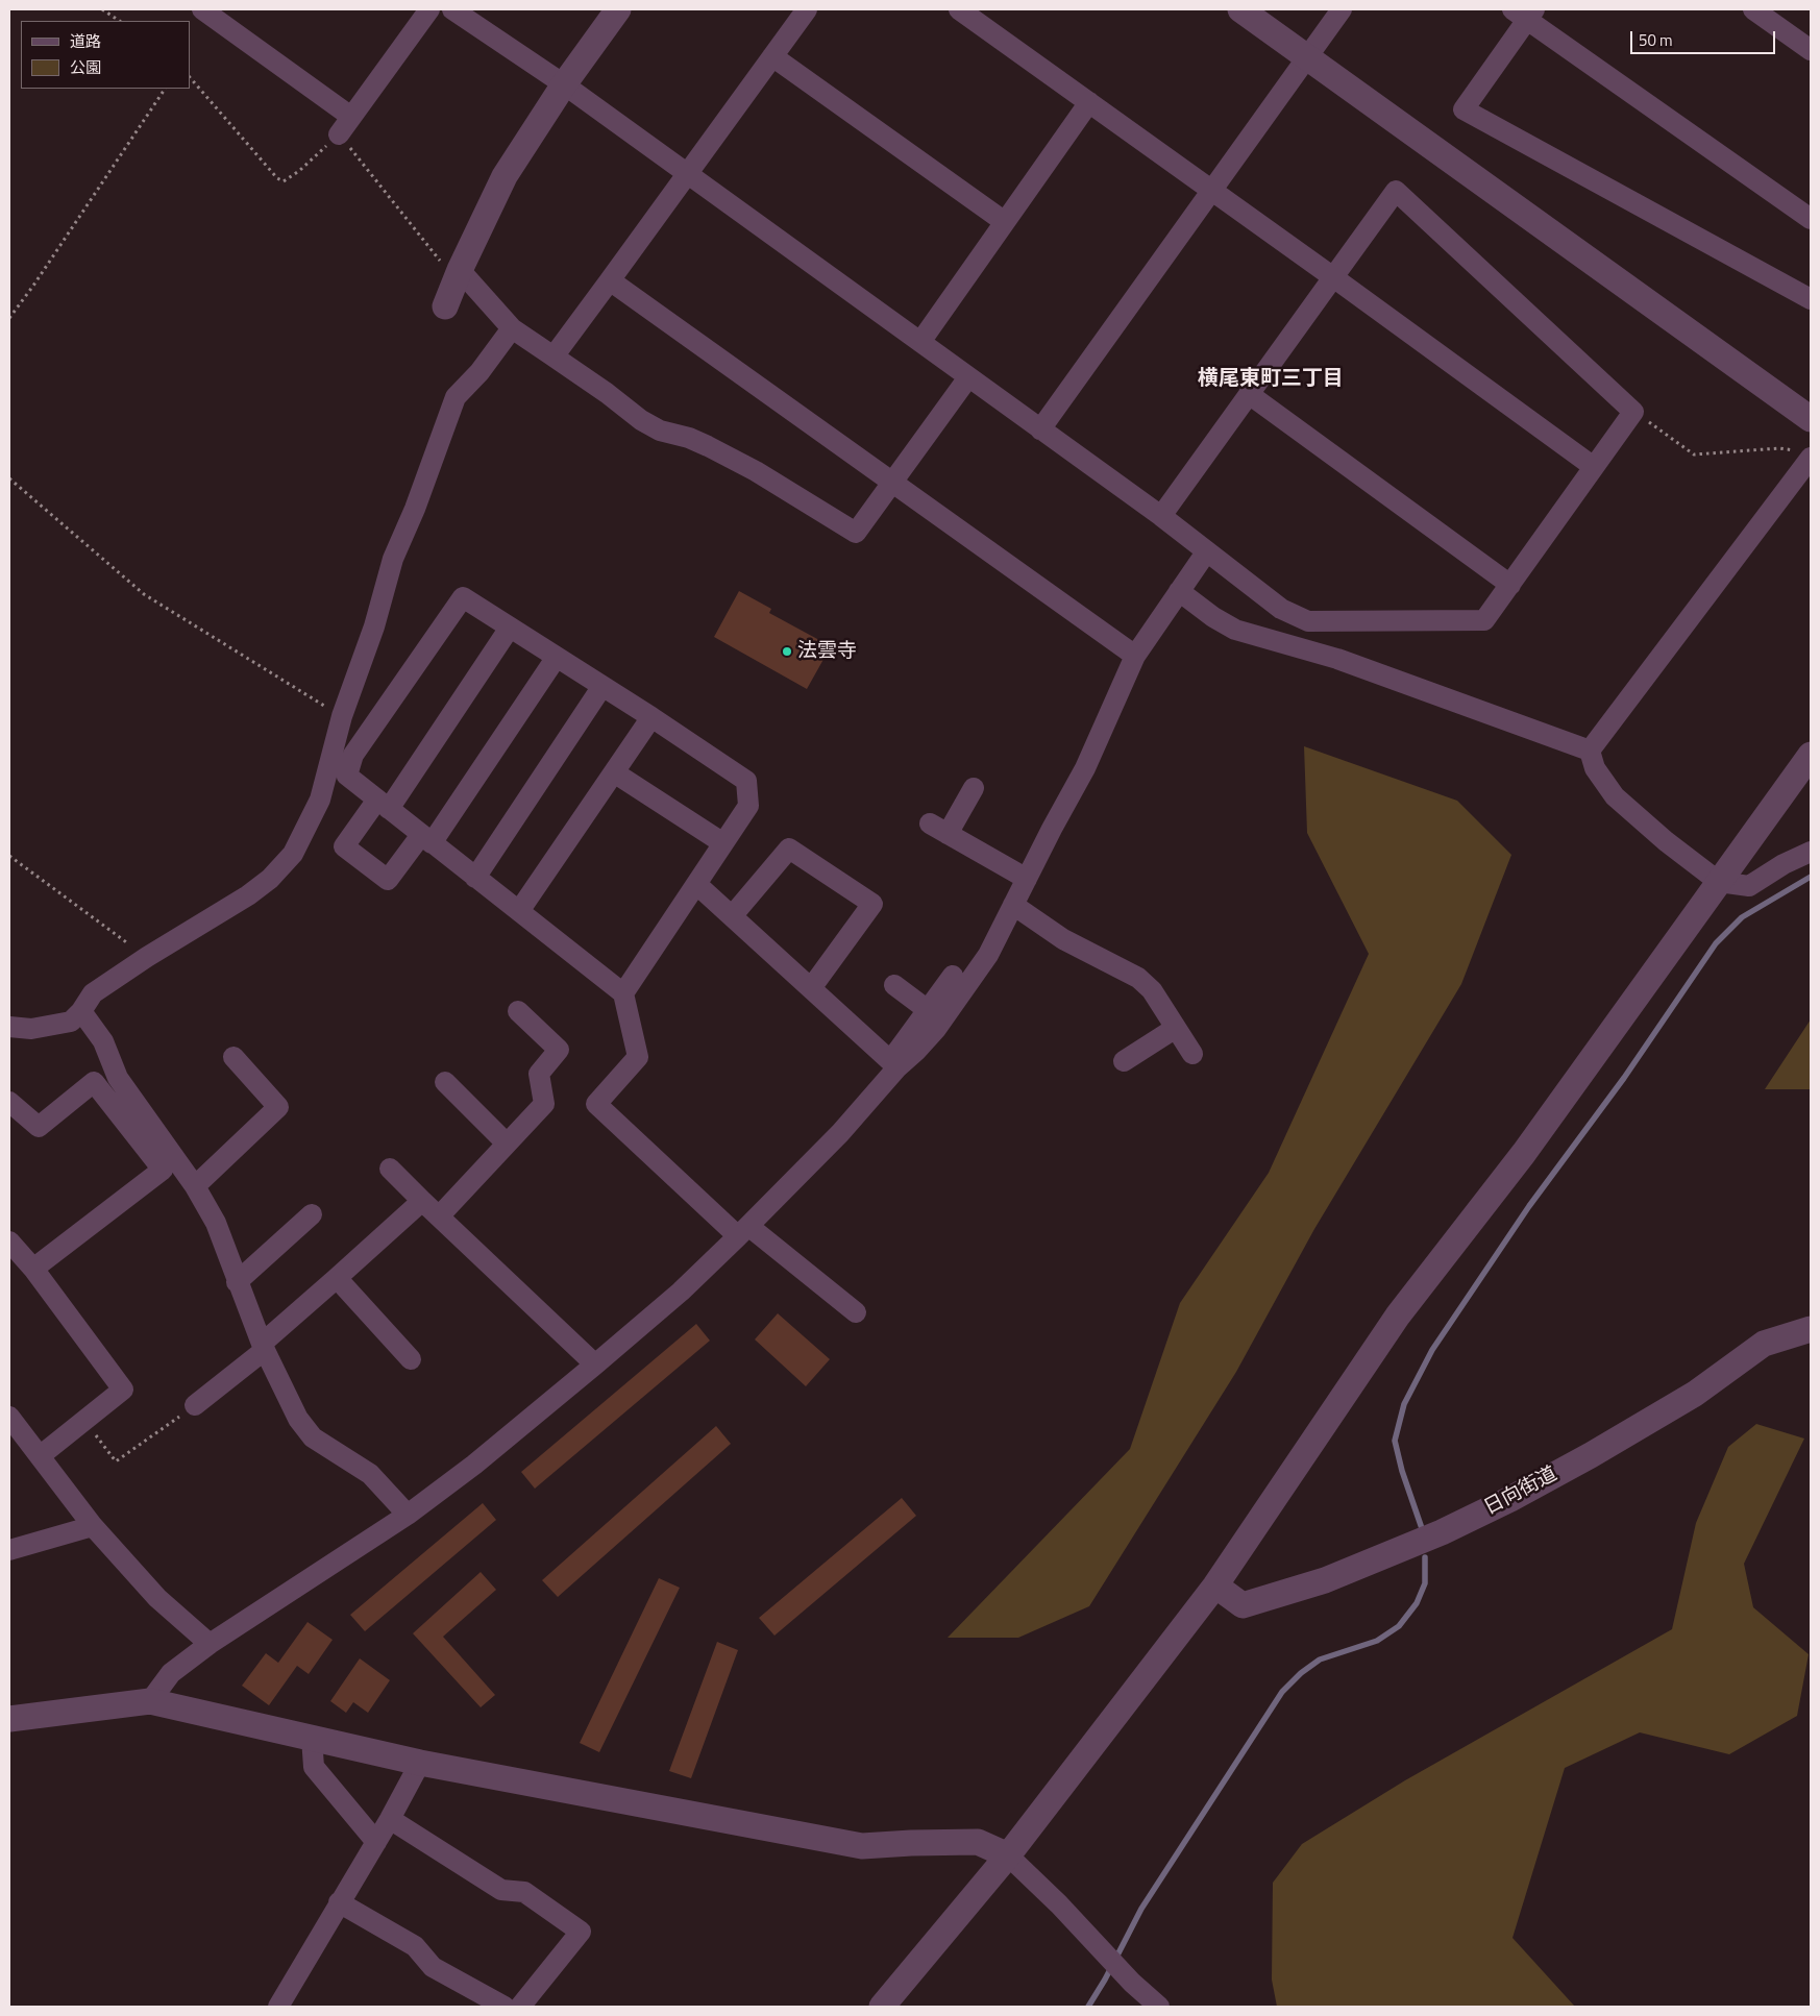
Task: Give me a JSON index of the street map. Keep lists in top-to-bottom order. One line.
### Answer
{"streets":{"street":["日向街道"]},"districts":["横尾東町三丁目"],"places":["法雲寺"],"legend":["道路","公園"],"scale_bar":"50 m"}
